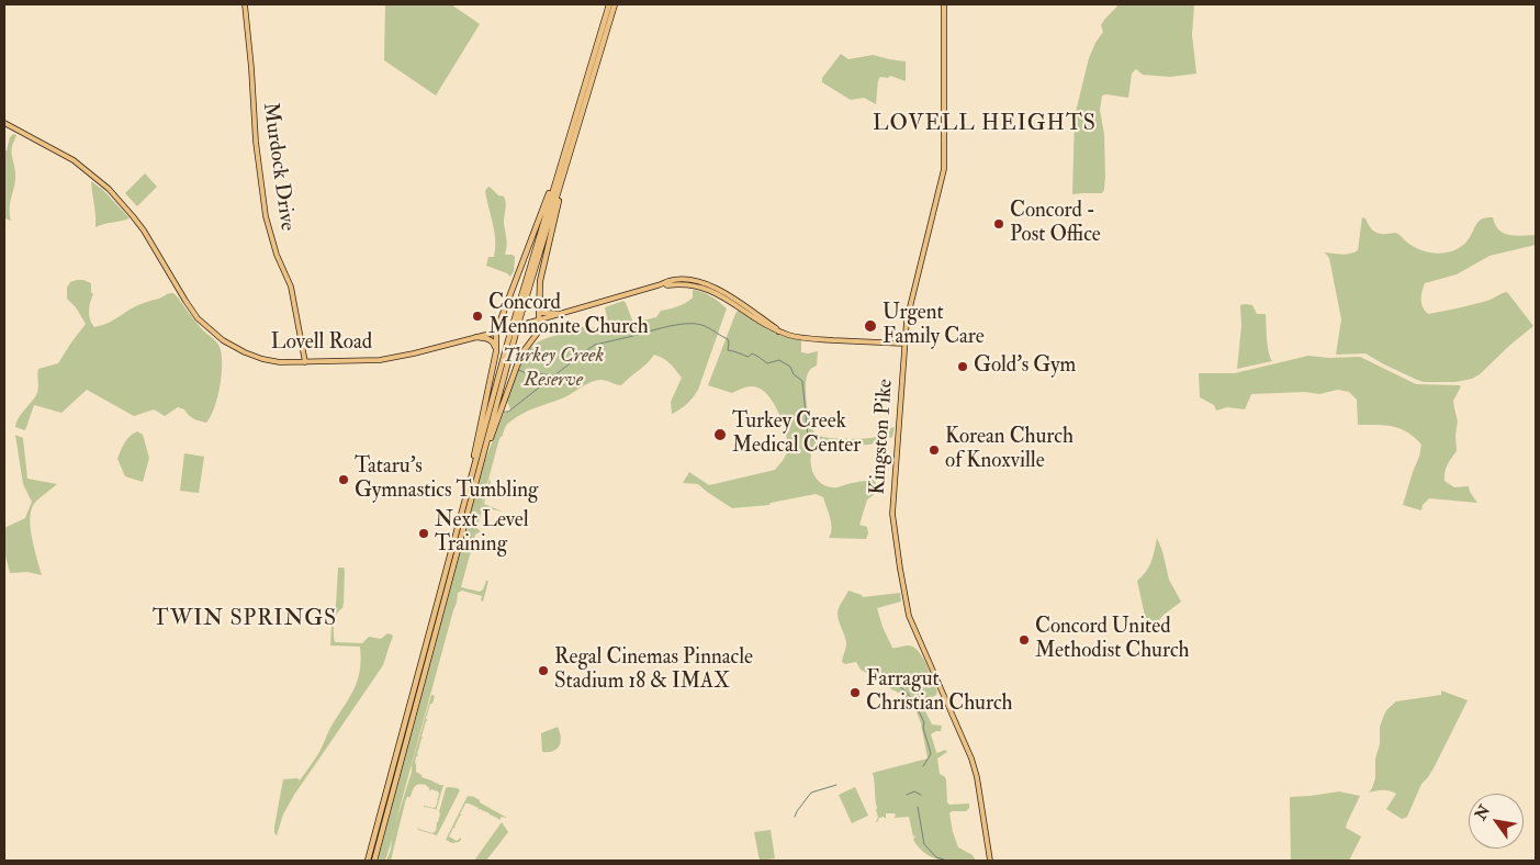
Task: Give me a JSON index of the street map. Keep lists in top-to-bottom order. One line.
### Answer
{"streets":{"main road":["Murdock Drive","Lovell Road","Kingston Pike"]},"crossings":[["Murdock Drive","Lovell Road"],["Lovell Road","Kingston Pike"]],"districts":["LOVELL HEIGHTS","TWIN SPRINGS"],"parks":["Turkey Creek Reserve"],"places":["Concord - Post Office","Concord Mennonite Church","Urgent Family Care","Gold's Gym","Turkey Creek Medical Center","Korean Church of Knoxville","Tataru's Gymnastics Tumbling","Next Level Training","Concord United Methodist Church","Regal Cinemas Pinnacle Stadium 18 & IMAX","Farragut Christian Church"],"north":"top left"}
